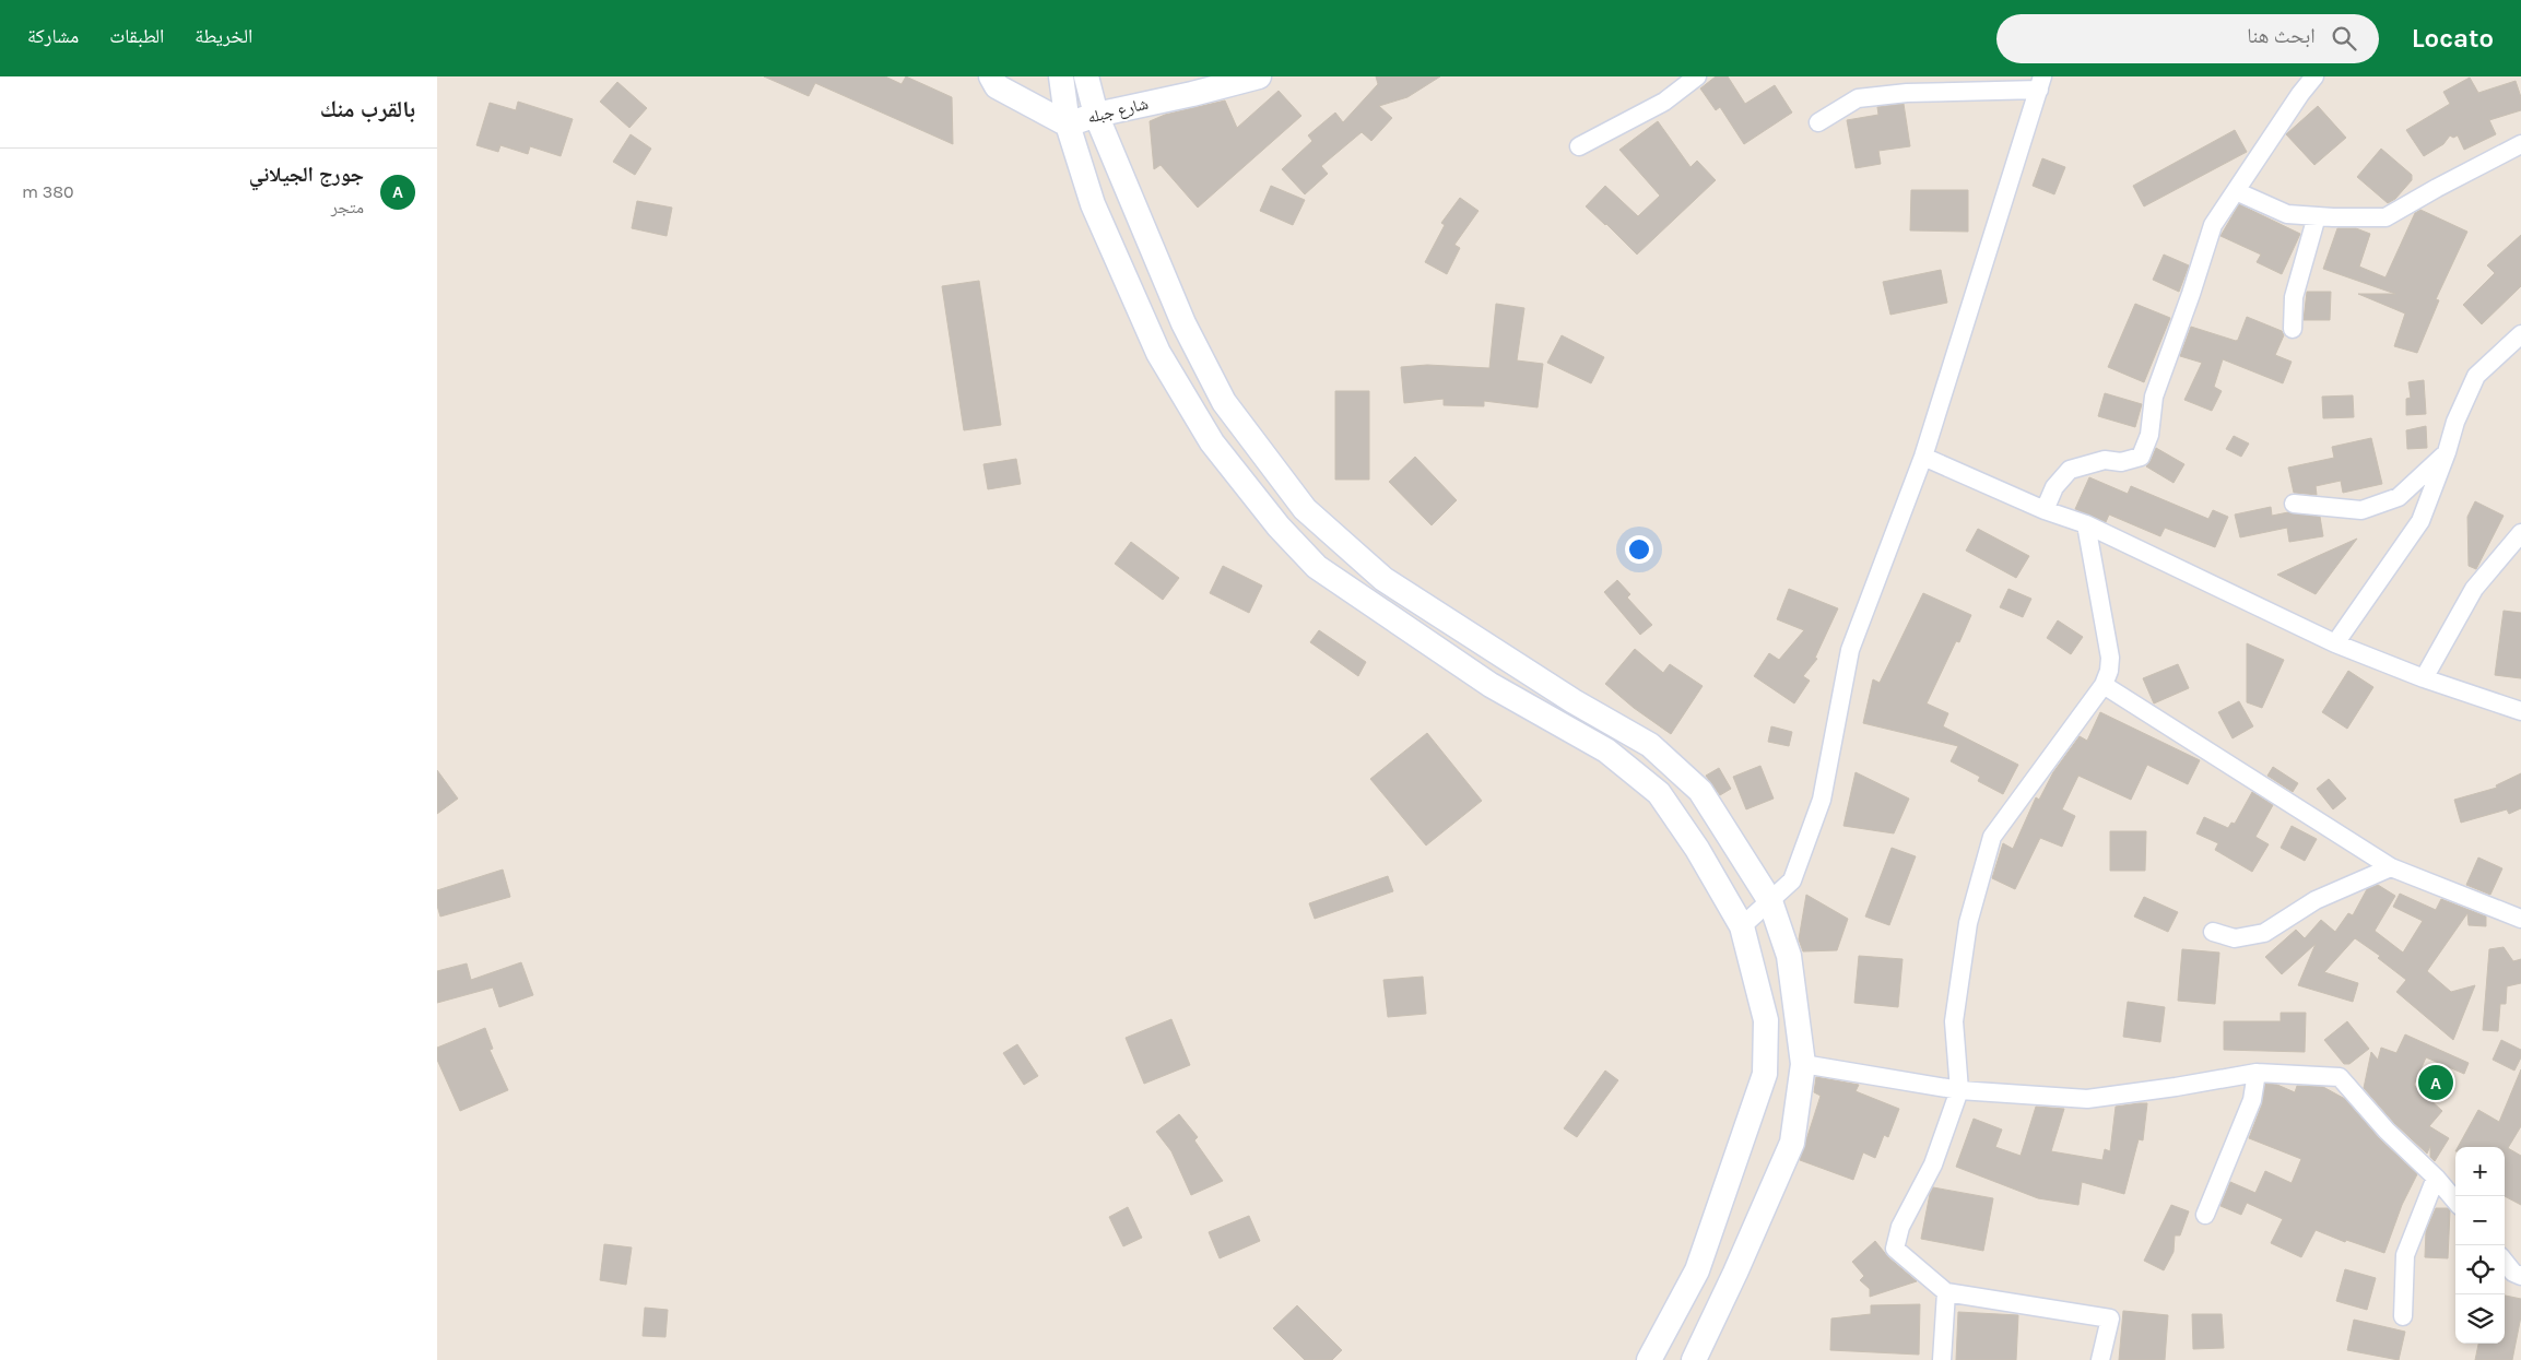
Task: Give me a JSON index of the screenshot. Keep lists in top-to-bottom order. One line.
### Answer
{"streets":{"street":["شارع جبله"]},"page":{"header":"Locato","search":"ابحث هنا","nav":["الخريطة","الطبقات","مشاركة"],"heading":"بالقرب منك","list":[{"mark":"A","name":"جورج الجيلاني","note":"متجر","value":"380 m"}],"pins":"A","map_buttons":["+","−"]}}
